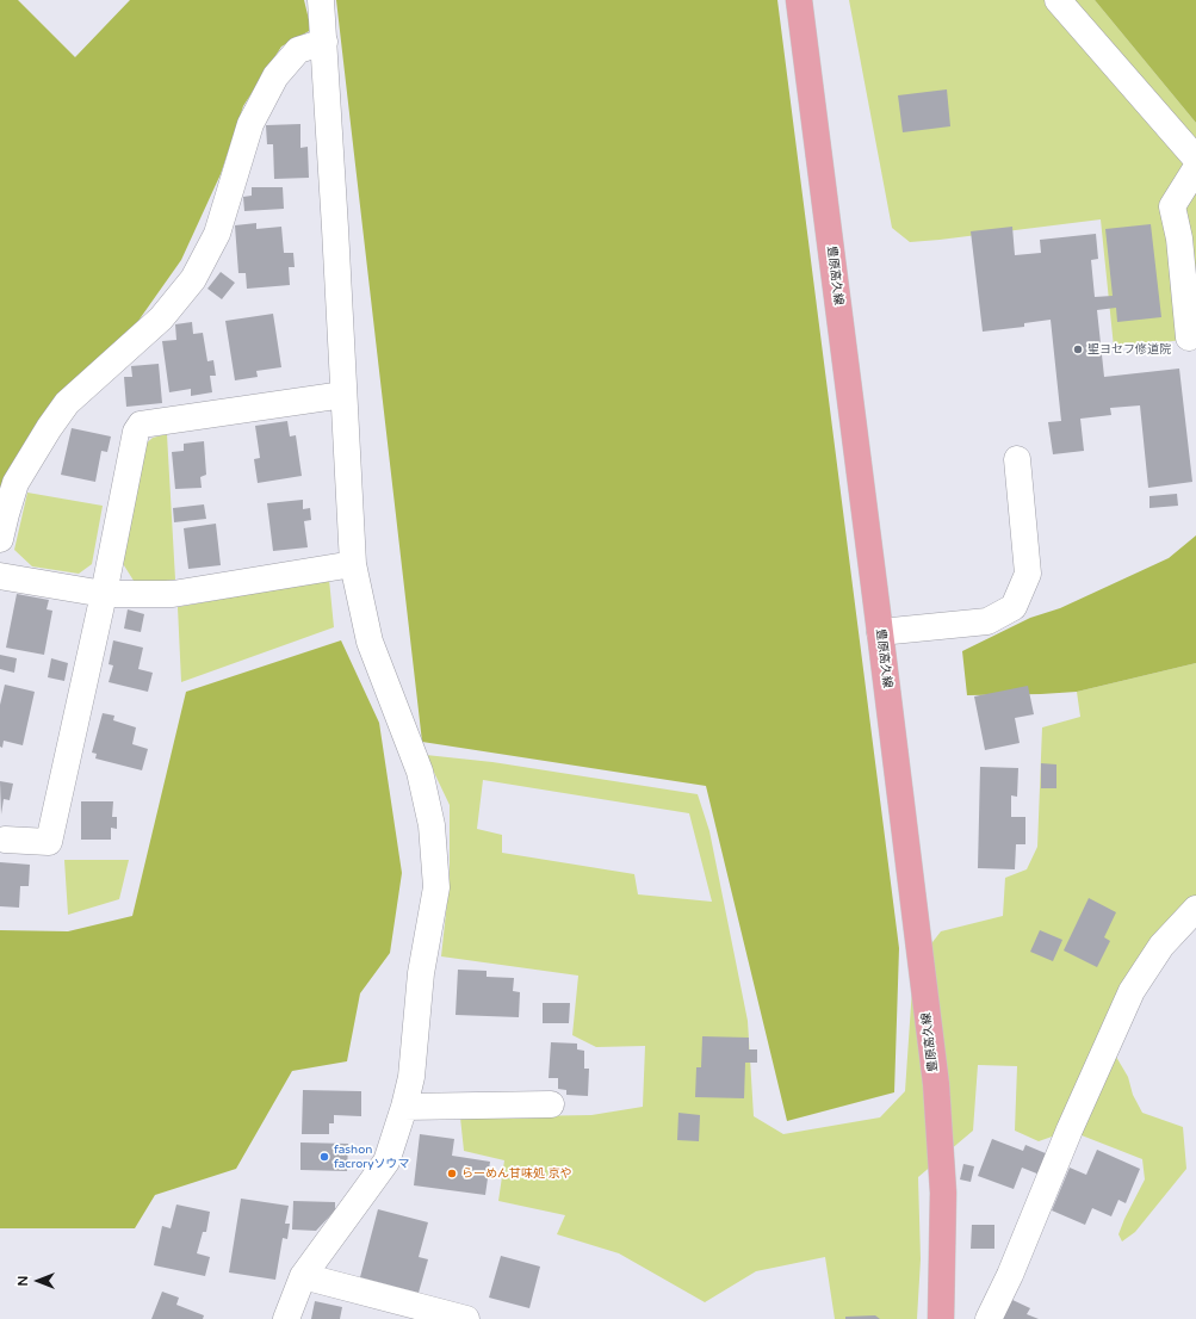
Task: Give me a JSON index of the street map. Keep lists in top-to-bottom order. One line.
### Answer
{"streets":{"main road":["豊原高久線"]},"places":["聖ヨセフ修道院","fashon facroryソウマ","らーめん甘味処 京や"],"north":"left"}
